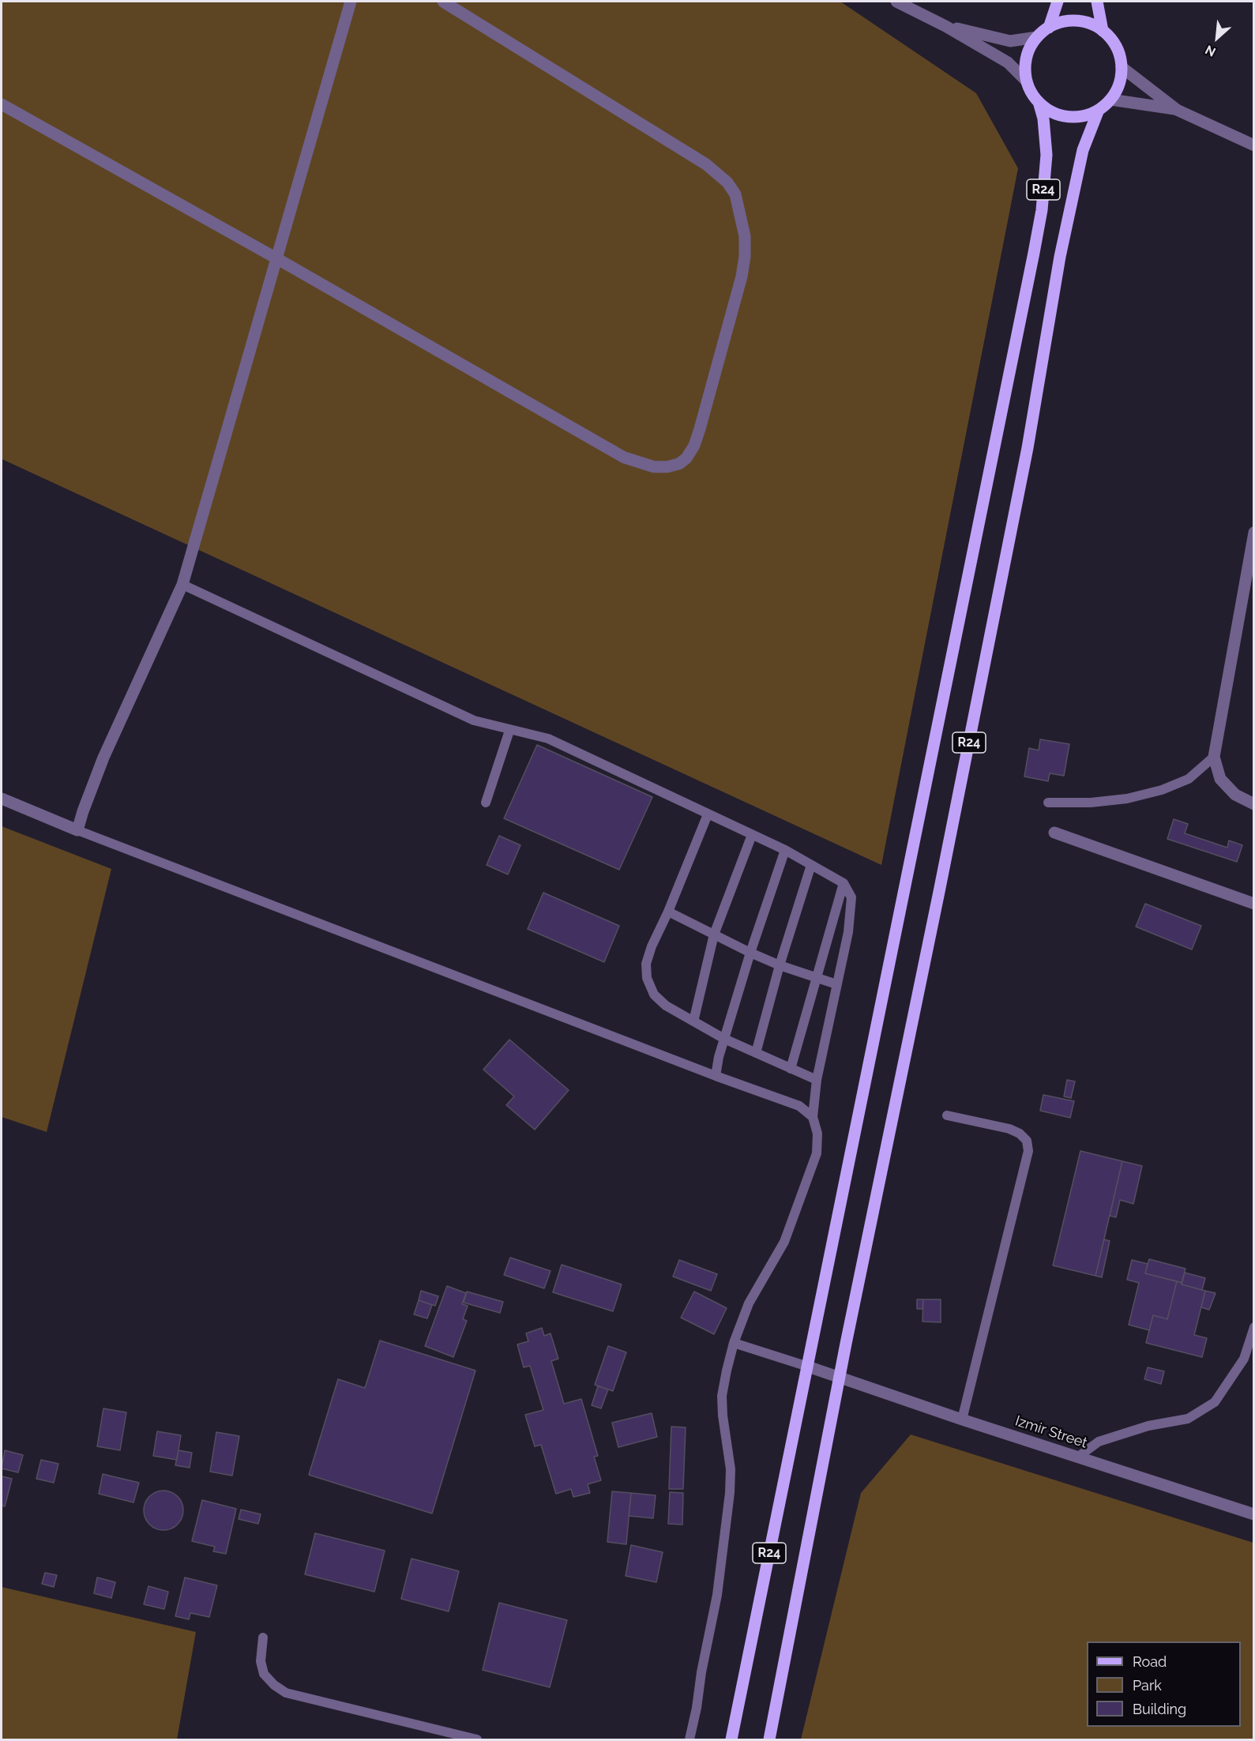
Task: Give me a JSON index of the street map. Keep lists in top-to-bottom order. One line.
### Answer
{"streets":{"main road":["R24"],"street":["Izmir Street"]},"crossings":[["R24","Izmir Street"]],"legend":["Road","Park","Building"],"north":"bottom left"}
